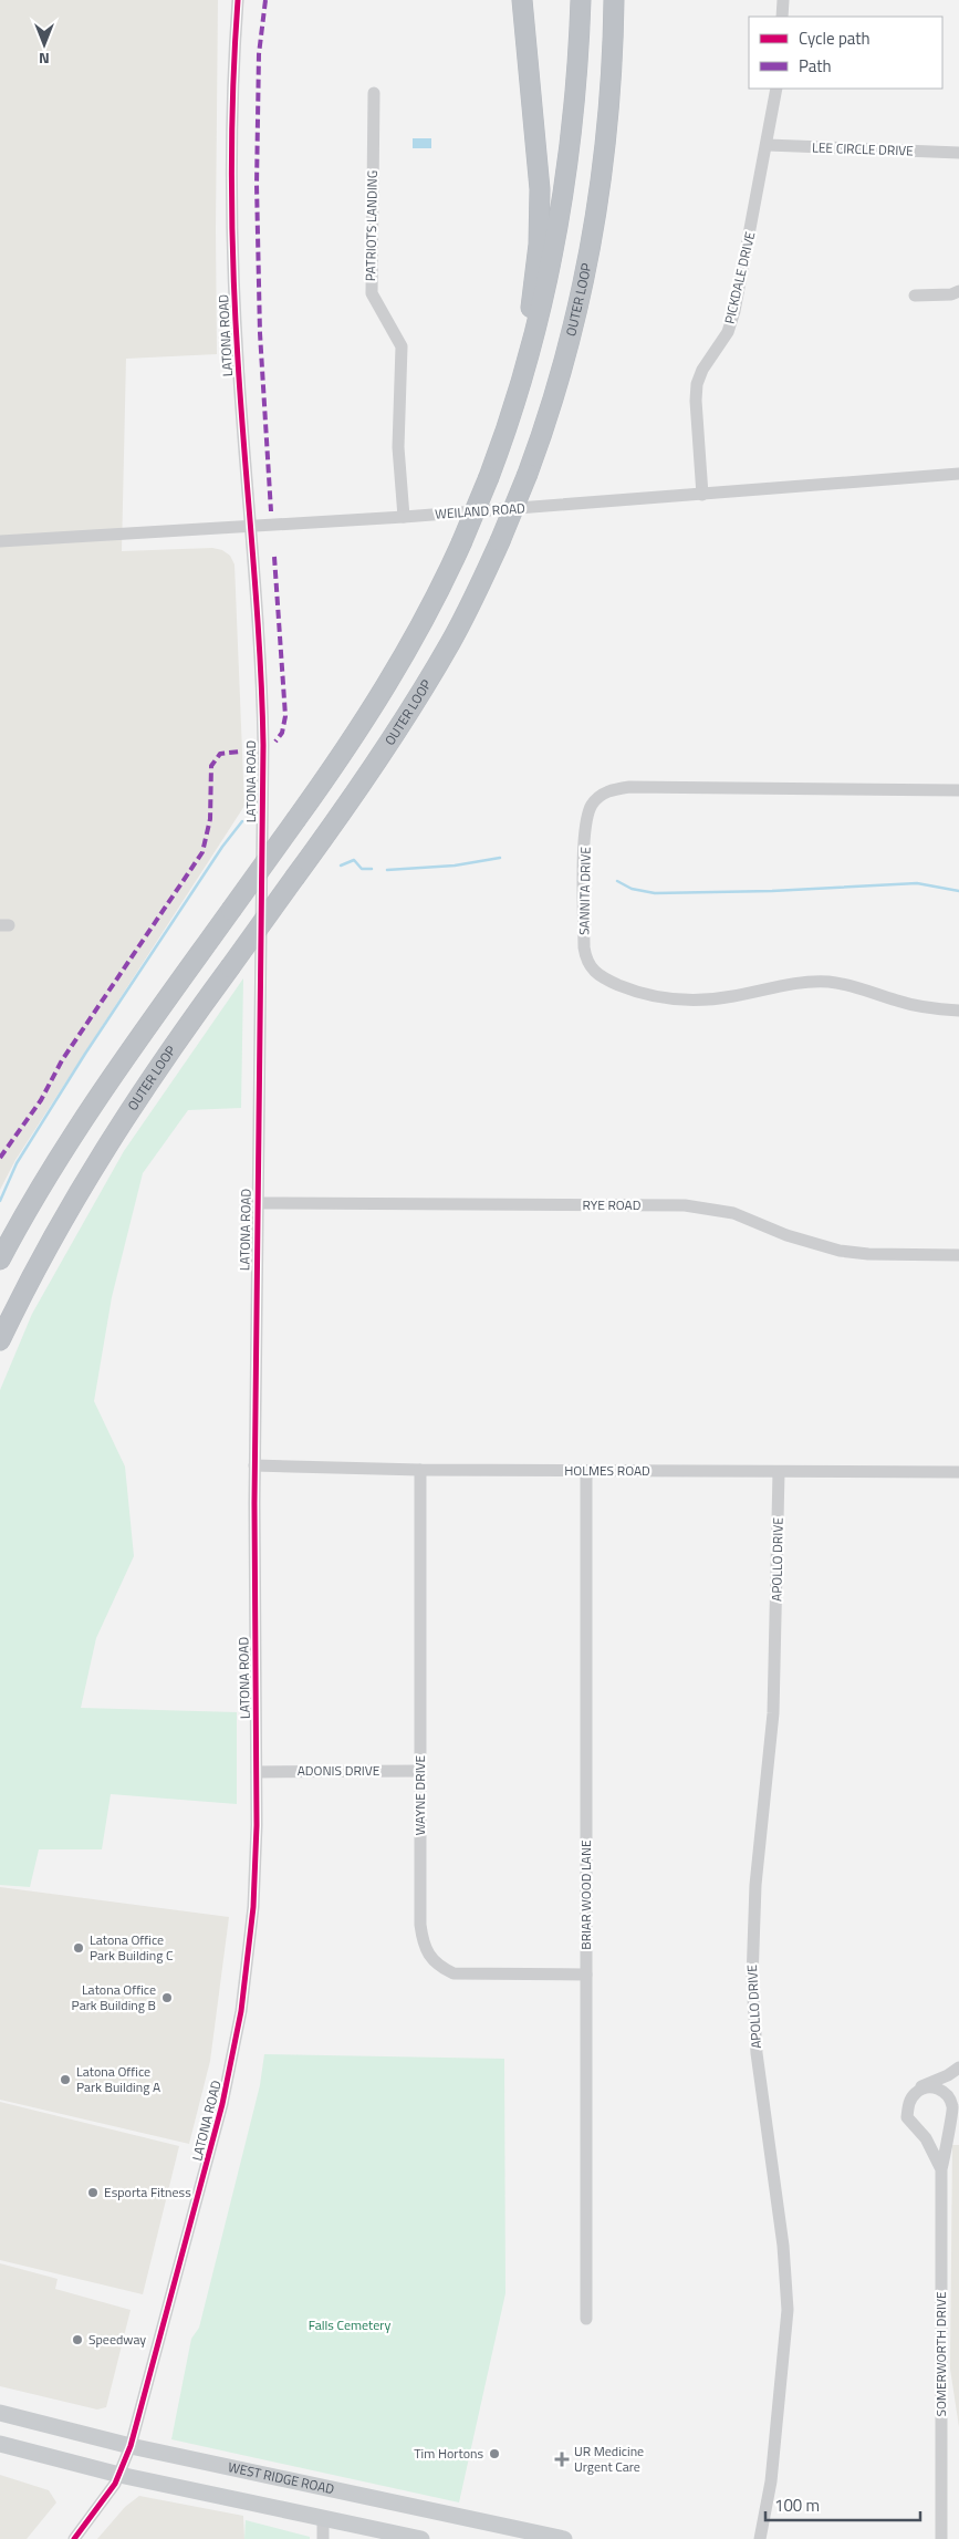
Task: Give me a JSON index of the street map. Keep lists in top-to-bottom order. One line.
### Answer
{"streets":{"highway":["OUTER LOOP"],"main road":["WEST RIDGE ROAD"],"street":["LEE CIRCLE DRIVE","PATRIOTS LANDING","PICKDALE DRIVE","LATONA ROAD","WEILAND ROAD","SANNITA DRIVE","RYE ROAD","HOLMES ROAD","APOLLO DRIVE","ADONIS DRIVE","WAYNE DRIVE","BRIAR WOOD LANE","SOMERWORTH DRIVE"]},"crossings":[["LEE CIRCLE DRIVE","PICKDALE DRIVE"],["PATRIOTS LANDING","WEILAND ROAD"],["PICKDALE DRIVE","WEILAND ROAD"],["LATONA ROAD","WEILAND ROAD"],["LATONA ROAD","RYE ROAD"],["LATONA ROAD","HOLMES ROAD"],["LATONA ROAD","ADONIS DRIVE"],["LATONA ROAD","WEST RIDGE ROAD"],["HOLMES ROAD","APOLLO DRIVE"],["HOLMES ROAD","WAYNE DRIVE"],["HOLMES ROAD","BRIAR WOOD LANE"],["ADONIS DRIVE","WAYNE DRIVE"],["WAYNE DRIVE","BRIAR WOOD LANE"]],"parks":["Falls Cemetery"],"places":{"other":["Latona Office Park Building C","Latona Office Park Building B","Latona Office Park Building A","Esporta Fitness","Speedway","Tim Hortons"],"health":["UR Medicine Urgent Care"]},"legend":["Cycle path","Path"],"scale_bar":"100 m","north":"bottom"}
